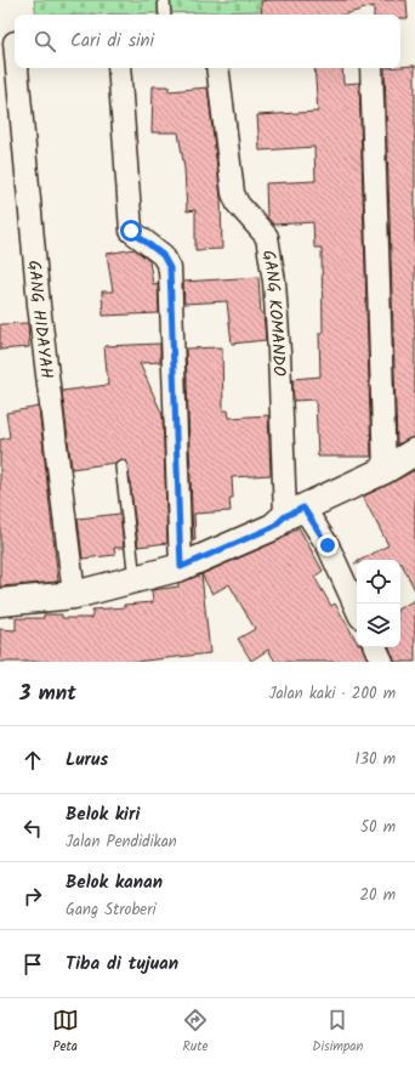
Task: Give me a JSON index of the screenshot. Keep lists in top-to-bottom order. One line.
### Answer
{"streets":{"street":["GANG KOMANDO","GANG HIDAYAH"]},"page":{"search":"Cari di sini","heading":["3 mnt","Jalan kaki · 200 m"],"list":[["Lurus","130 m"],["Belok kiri","Jalan Pendidikan","50 m"],["Belok kanan","Gang Stroberi","20 m"],"Tiba di tujuan"],"nav":["Peta","Rute","Disimpan"]}}
